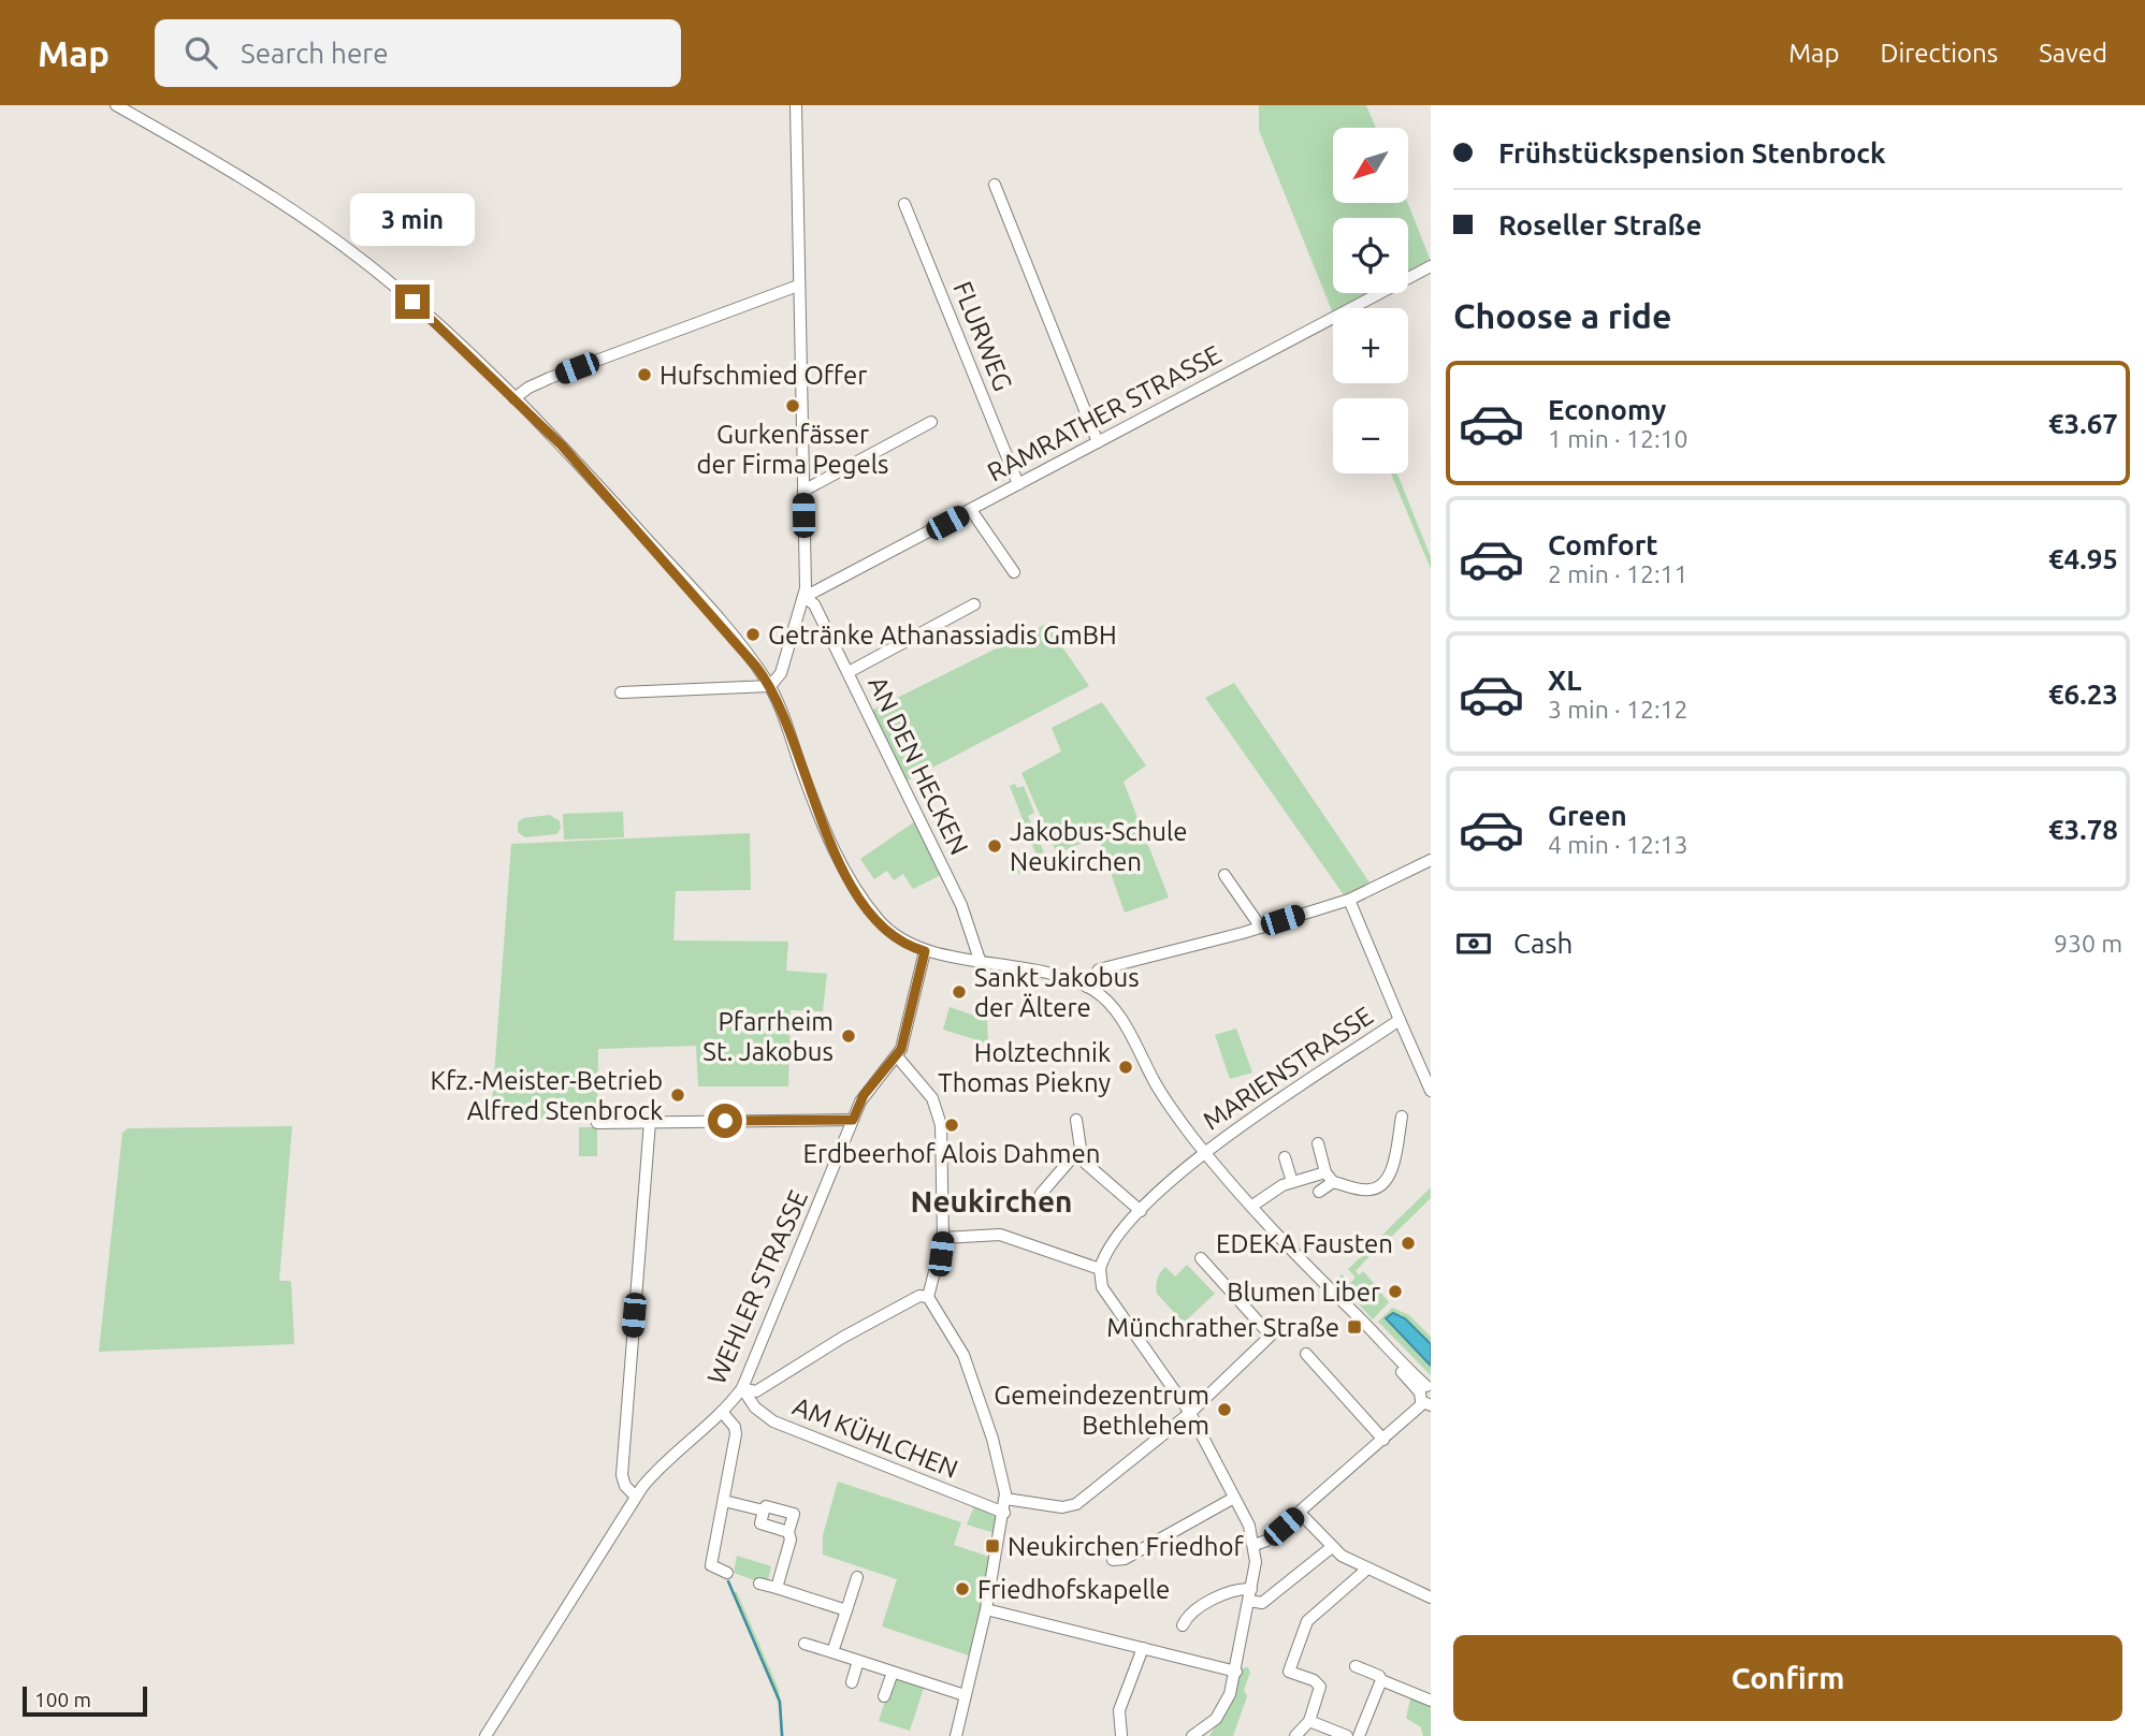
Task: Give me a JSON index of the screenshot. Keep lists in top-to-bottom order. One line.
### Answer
{"streets":{"street":["FLURWEG","RAMRATHER STRASSE","AN DEN HECKEN","MARIENSTRASSE","WEHLER STRASSE","AM KÜHLCHEN"]},"crossings":[["FLURWEG","RAMRATHER STRASSE"],["RAMRATHER STRASSE","AN DEN HECKEN"],["WEHLER STRASSE","AM KÜHLCHEN"]],"districts":["Neukirchen"],"places":{"other":["Hufschmied Offer","Gurkenfässer der Firma Pegels","Getränke Athanassiadis GmBH","Jakobus-Schule Neukirchen","Sankt Jakobus der Ältere","Pfarrheim St. Jakobus","Holztechnik Thomas Piekny","Kfz.-Meister-Betrieb Alfred Stenbrock","Erdbeerhof Alois Dahmen","EDEKA Fausten","Blumen Liber","Gemeindezentrum Bethlehem","Friedhofskapelle"],"transit":["Münchrather Straße","Neukirchen Friedhof"]},"scale_bar":"100 m","north":"bottom left","page":{"header":"Map","search":"Search here","nav":["Map","Directions","Saved"],"banner":["Frühstückspension Stenbrock","Roseller Straße"],"map_buttons":["+","−"],"bubble":"3 min","heading":"Choose a ride","list":[{"name":"Economy","note":"1 min · 12:10","value":"€3.67"},{"name":"Comfort","note":"2 min · 12:11","value":"€4.95"},{"name":"XL","note":"3 min · 12:12","value":"€6.23"},{"name":"Green","note":"4 min · 12:13","value":"€3.78"}],"pay":["Cash","930 m"],"buttons":"Confirm","scale":"100 m"}}
